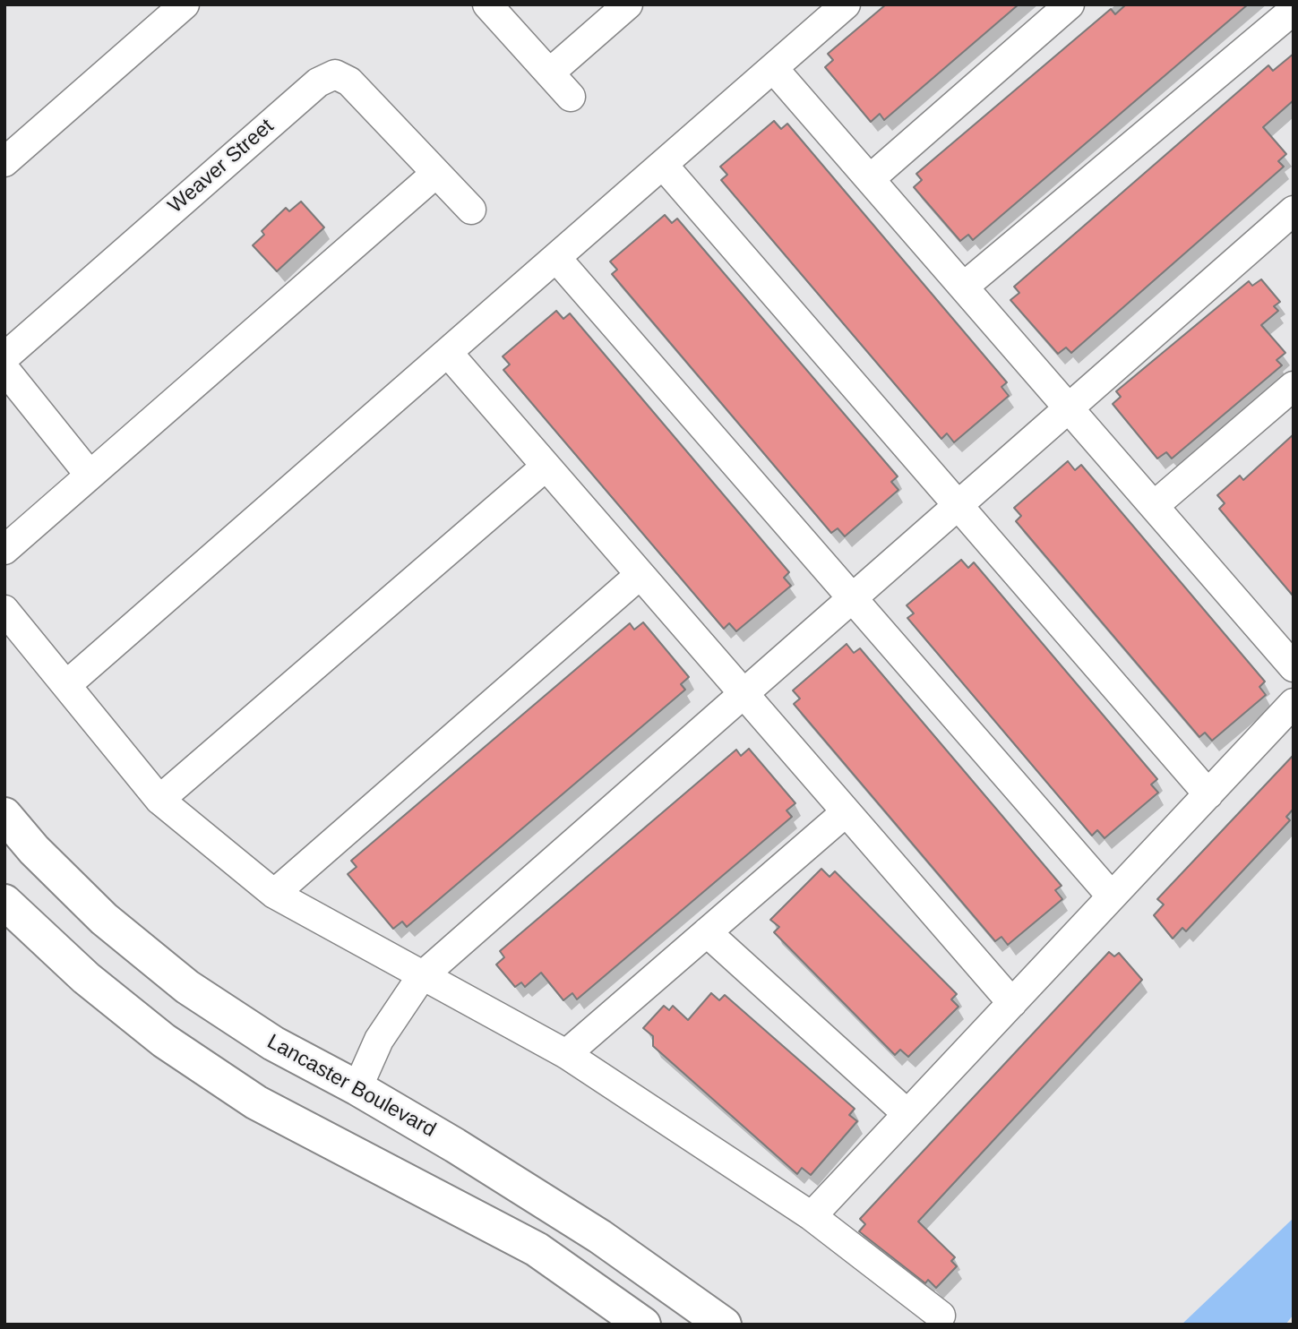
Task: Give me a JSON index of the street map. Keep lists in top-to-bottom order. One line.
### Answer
{"streets":{"main road":["Lancaster Boulevard"],"street":["Weaver Street"]}}
